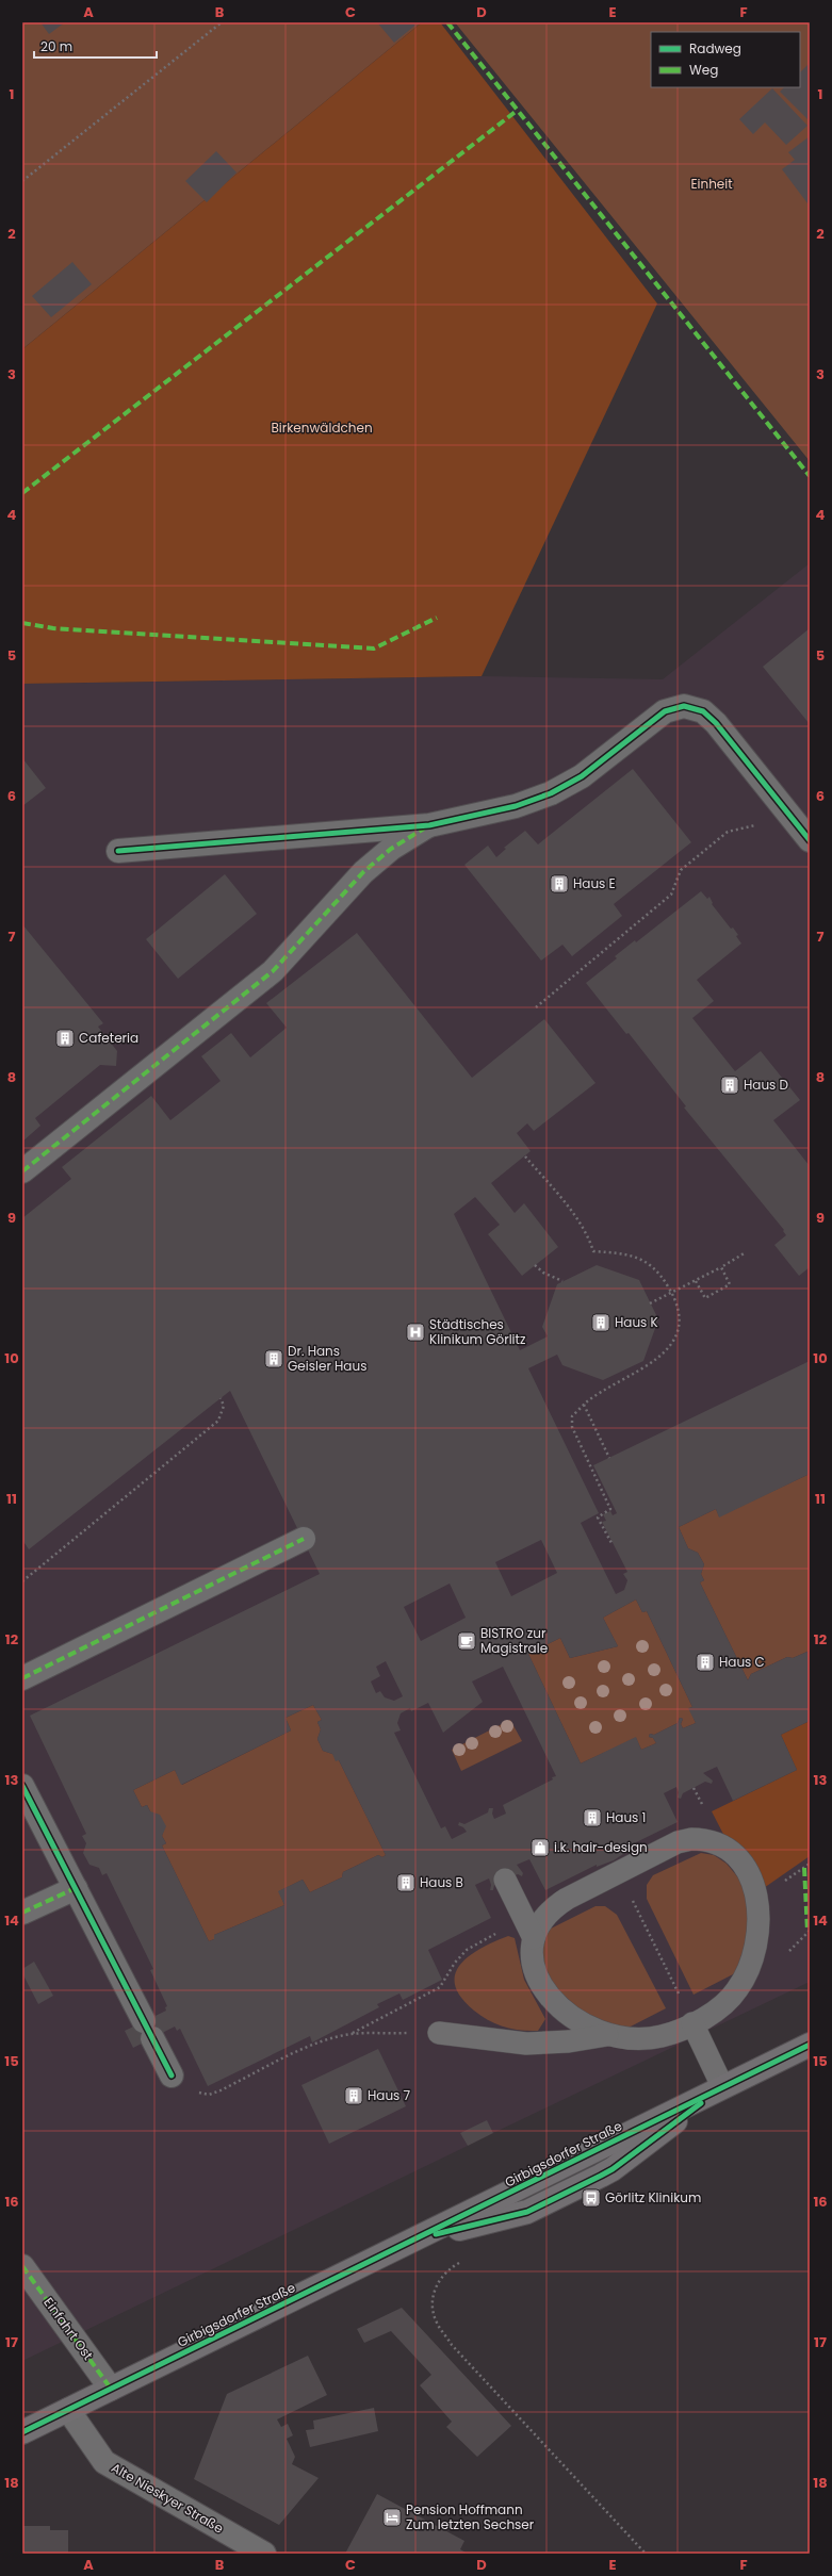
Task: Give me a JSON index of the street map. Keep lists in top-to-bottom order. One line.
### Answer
{"streets":{"street":["Girbigsdorfer Straße","Einfahrt Ost","Alte Nieskyer Straße"]},"crossings":[["Girbigsdorfer Straße","Einfahrt Ost"],["Girbigsdorfer Straße","Alte Nieskyer Straße"]],"parks":["Einheit","Birkenwäldchen"],"places":{"building":["Haus E","Cafeteria","Haus D","Haus K","Dr. Hans Geisler Haus","Haus C","Haus 1","Haus B","Haus 7"],"hospital":["Städtisches Klinikum Görlitz"],"cafe":["BISTRO zur Magistrale"],"shop":["i.k. hair-design"],"bus stop":["Görlitz Klinikum"],"hotel":["Pension Hoffmann Zum letzten Sechser"]},"legend":["Radweg","Weg"],"scale_bar":"20 m","grid":{"columns":["A","B","C","D","E","F"],"rows":["1","2","3","4","5","6","7","8","9","10","11","12","13","14","15","16","17","18"]}}
